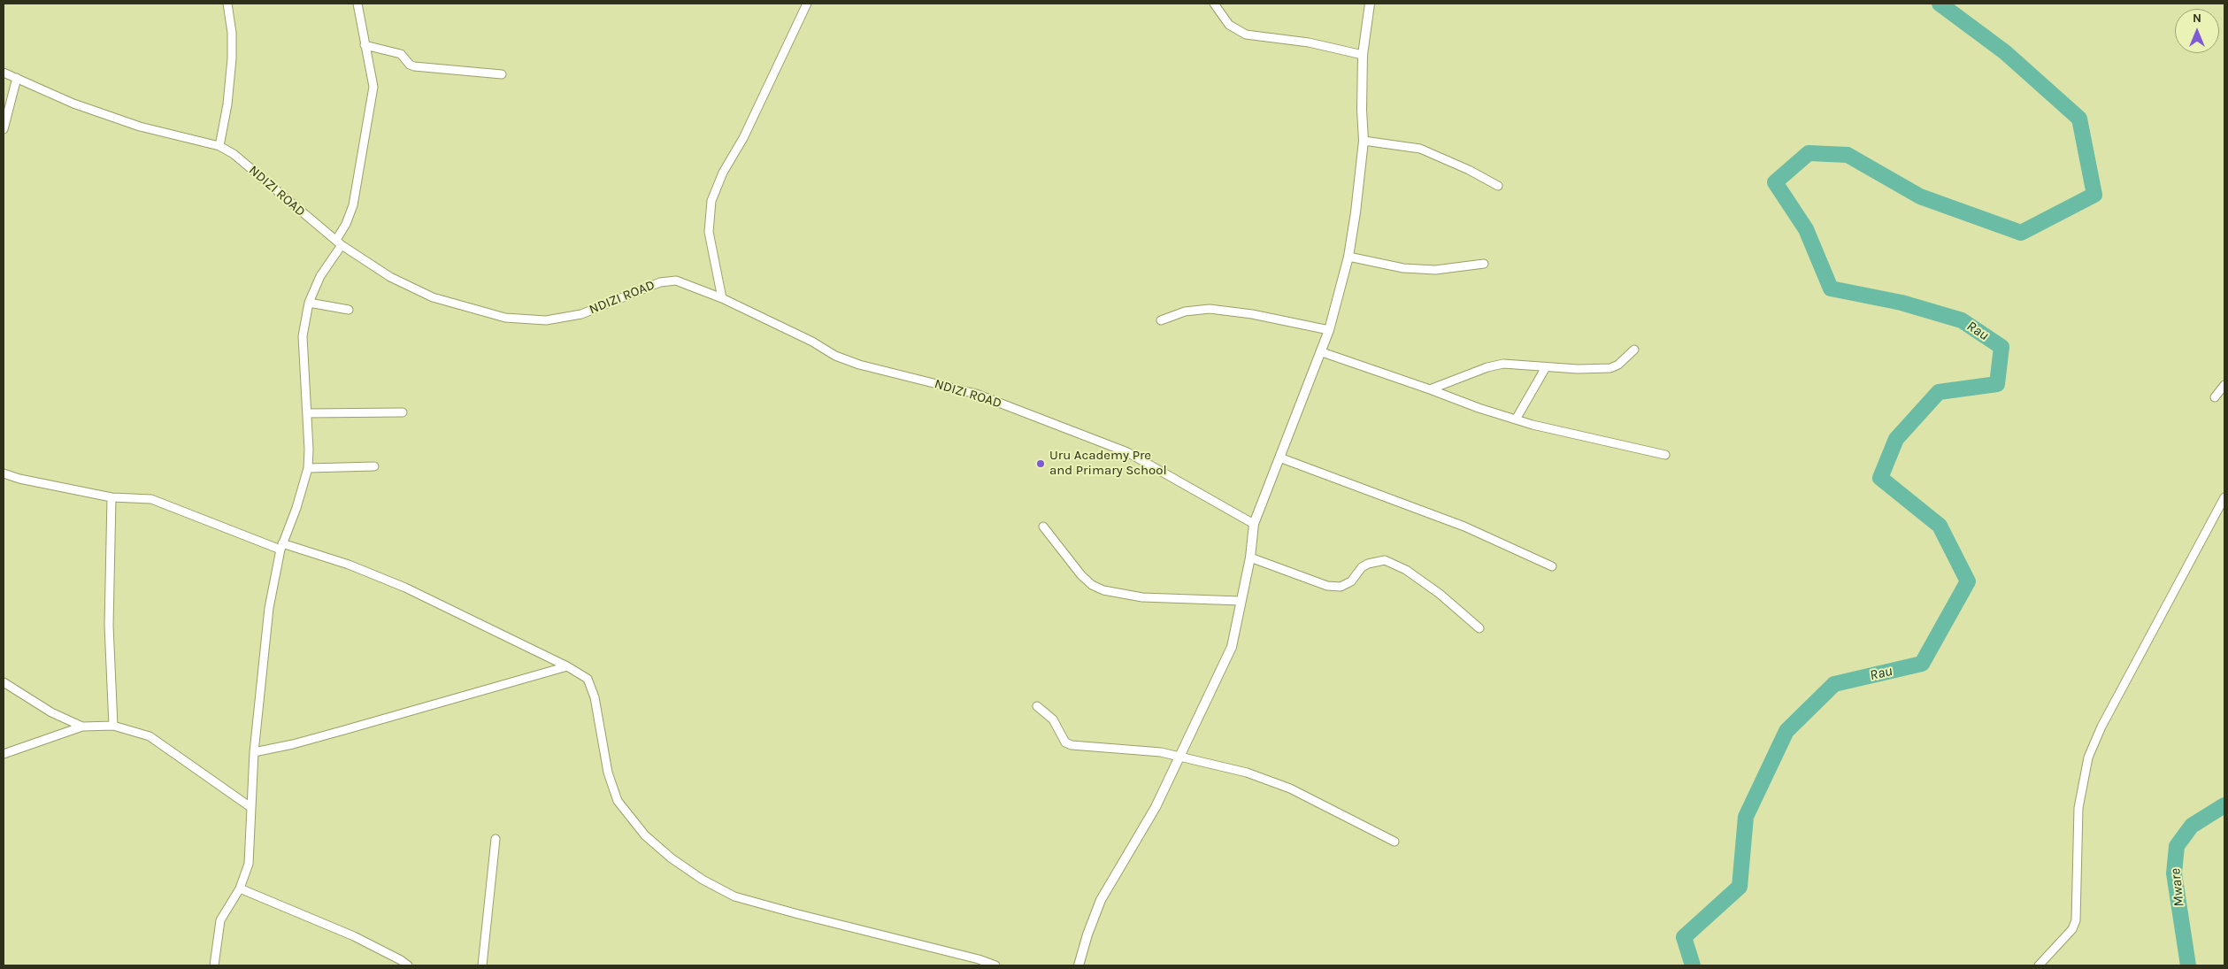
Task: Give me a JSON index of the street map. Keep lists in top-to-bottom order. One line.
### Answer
{"streets":{"street":["NDIZI ROAD"]},"water":["Rau","Mware"],"places":["Uru Academy Pre and Primary School"],"north":"top"}
